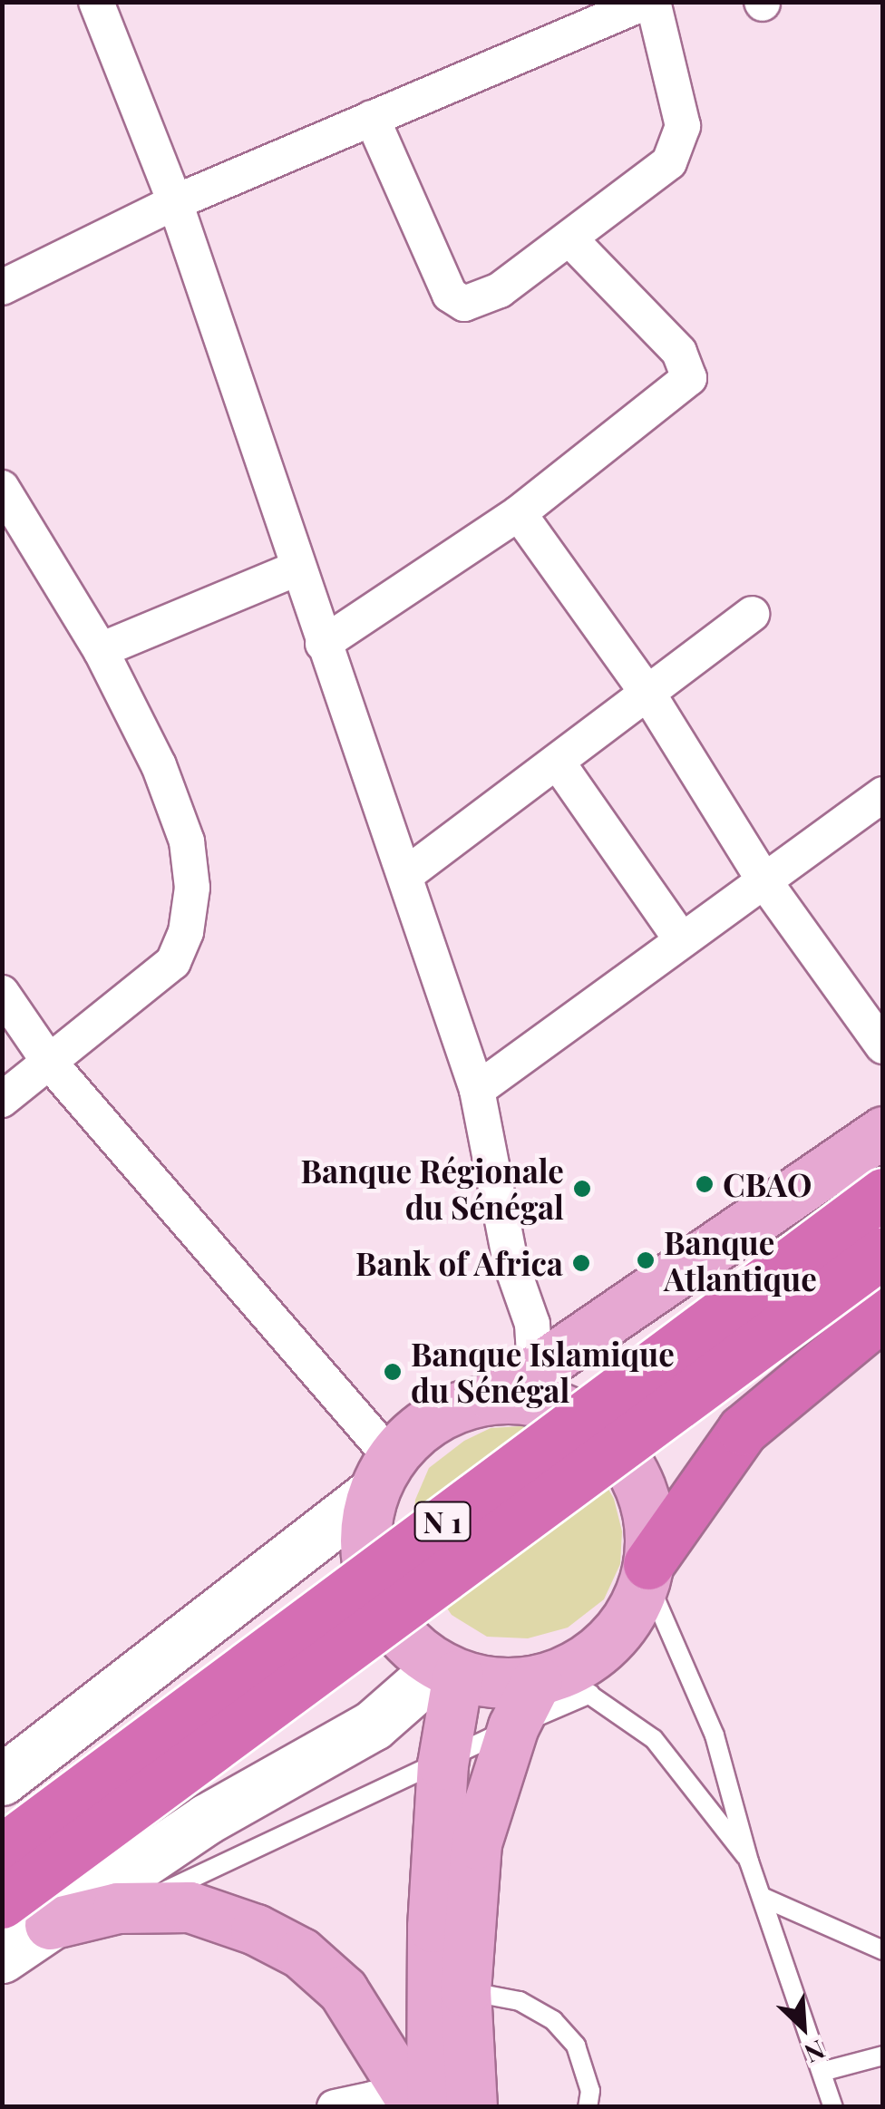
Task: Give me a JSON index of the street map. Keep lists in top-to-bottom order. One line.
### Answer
{"streets":{"highway":["N 1"]},"places":["CBAO","Banque Régionale du Sénégal","Banque Atlantique","Bank of Africa","Banque Islamique du Sénégal"],"north":"bottom right"}
